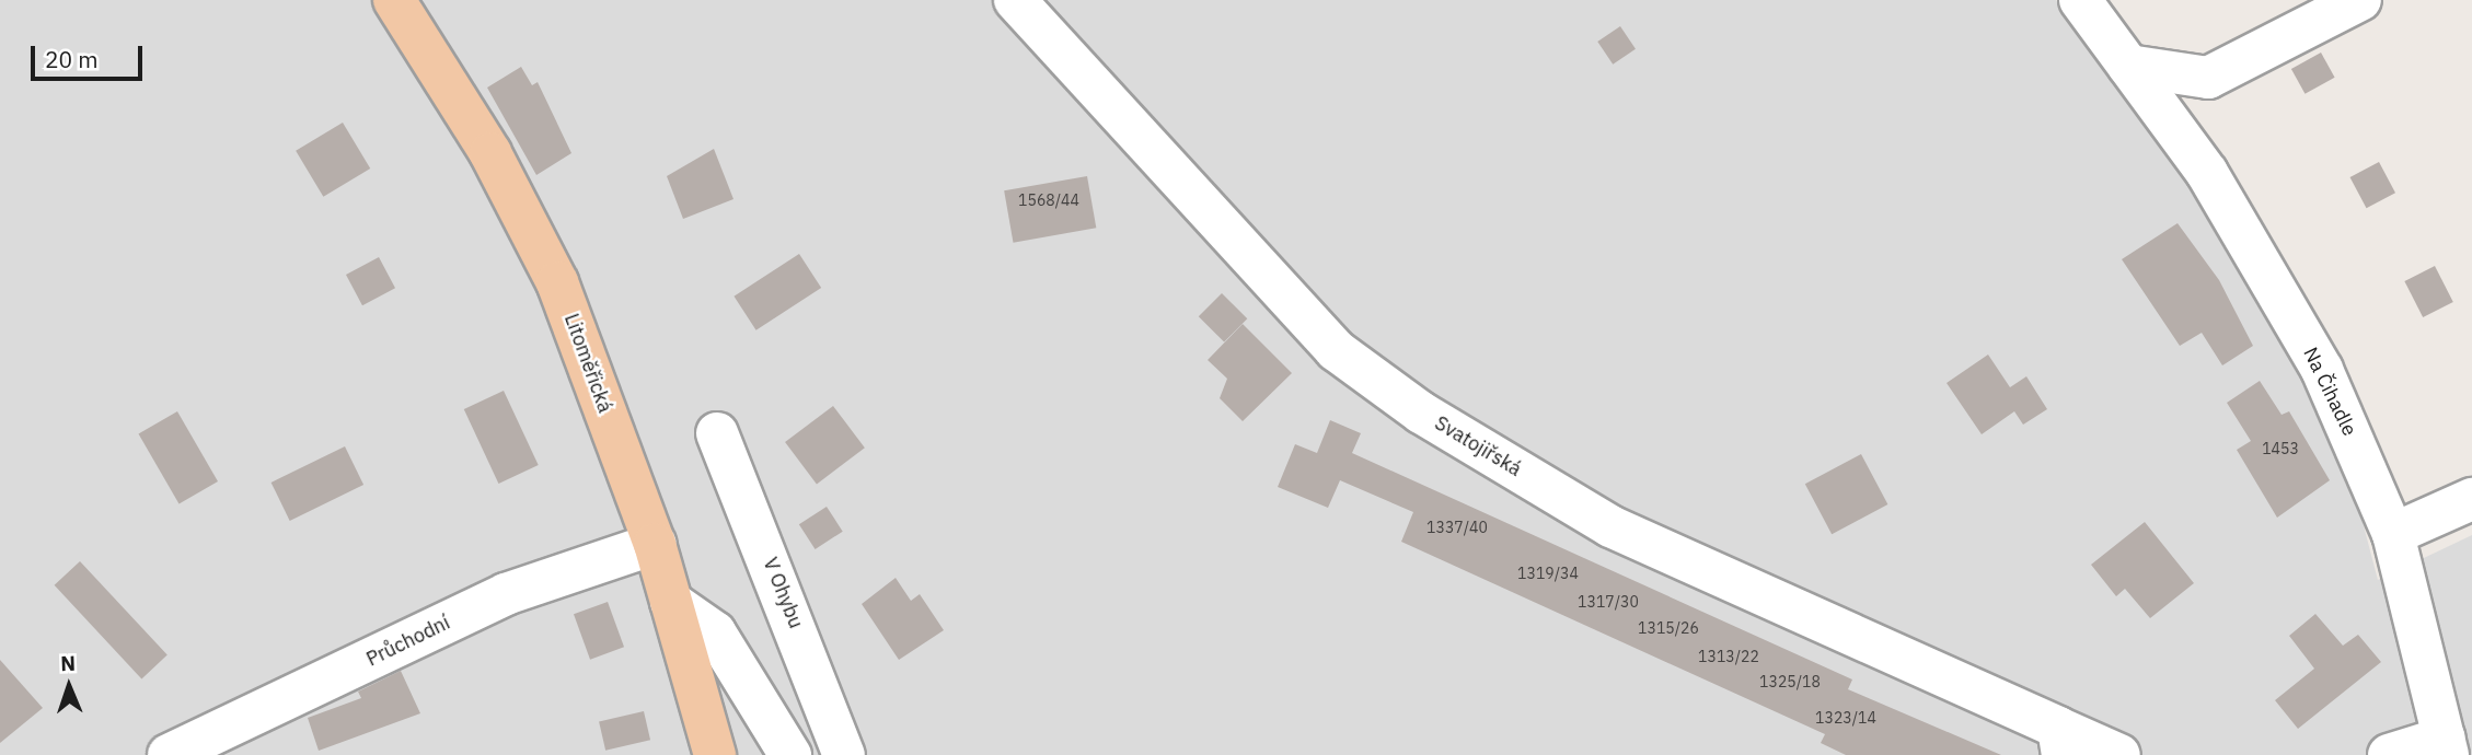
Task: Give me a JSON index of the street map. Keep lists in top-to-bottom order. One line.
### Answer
{"streets":{"main road":["Litoměřická"],"street":["Na Čihadle","Svatojiřská","V Ohybu","Průchodní"]},"crossings":[["Litoměřická","Průchodní"]],"house_numbers":["1568/44","1453","1337/40","1319/34","1317/30","1315/26","1313/22","1325/18","1323/14"],"scale_bar":"20 m","north":"top"}
